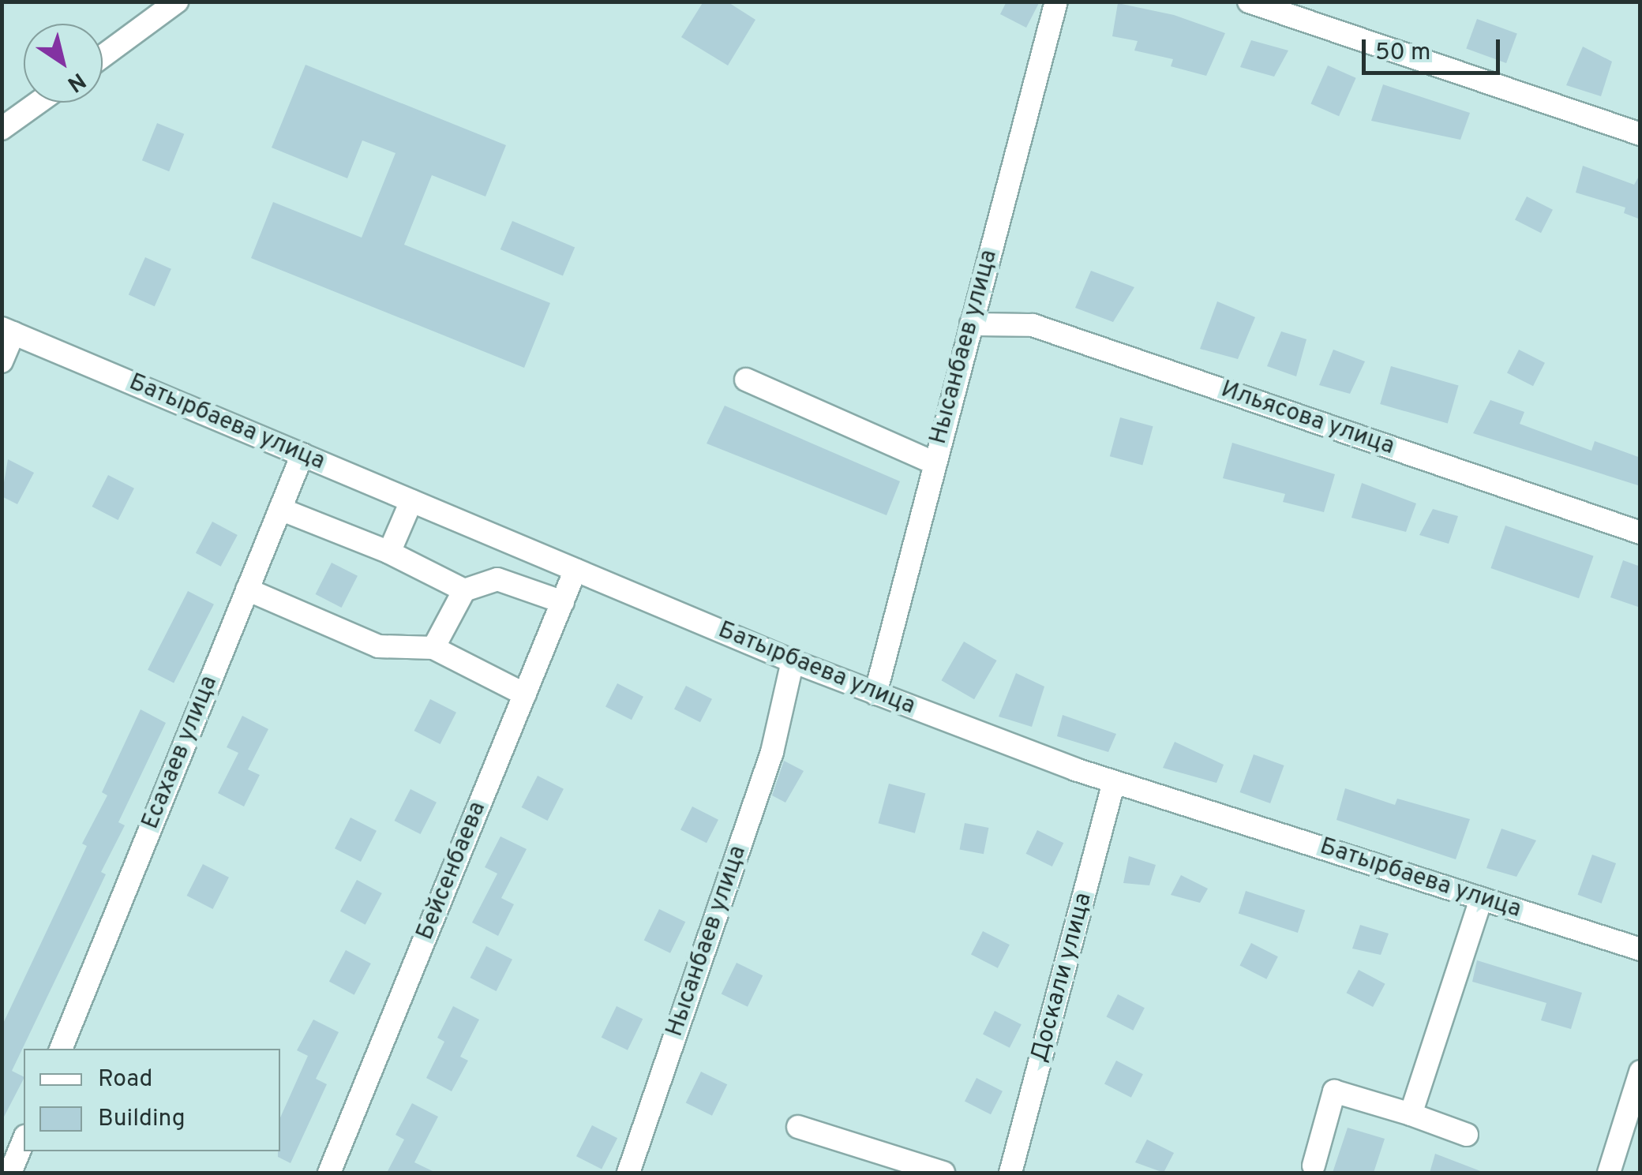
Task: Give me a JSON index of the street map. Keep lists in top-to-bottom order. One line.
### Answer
{"streets":{"street":["Нысанбаев улица","Ильясова улица","Батырбаева улица","Есахаев улица","Бейсенбаева","Доскали улица"]},"crossings":[["Нысанбаев улица","Ильясова улица"],["Нысанбаев улица","Батырбаева улица"],["Батырбаева улица","Есахаев улица"],["Батырбаева улица","Бейсенбаева"],["Батырбаева улица","Доскали улица"]],"legend":["Road","Building"],"scale_bar":"50 m","north":"bottom right"}
